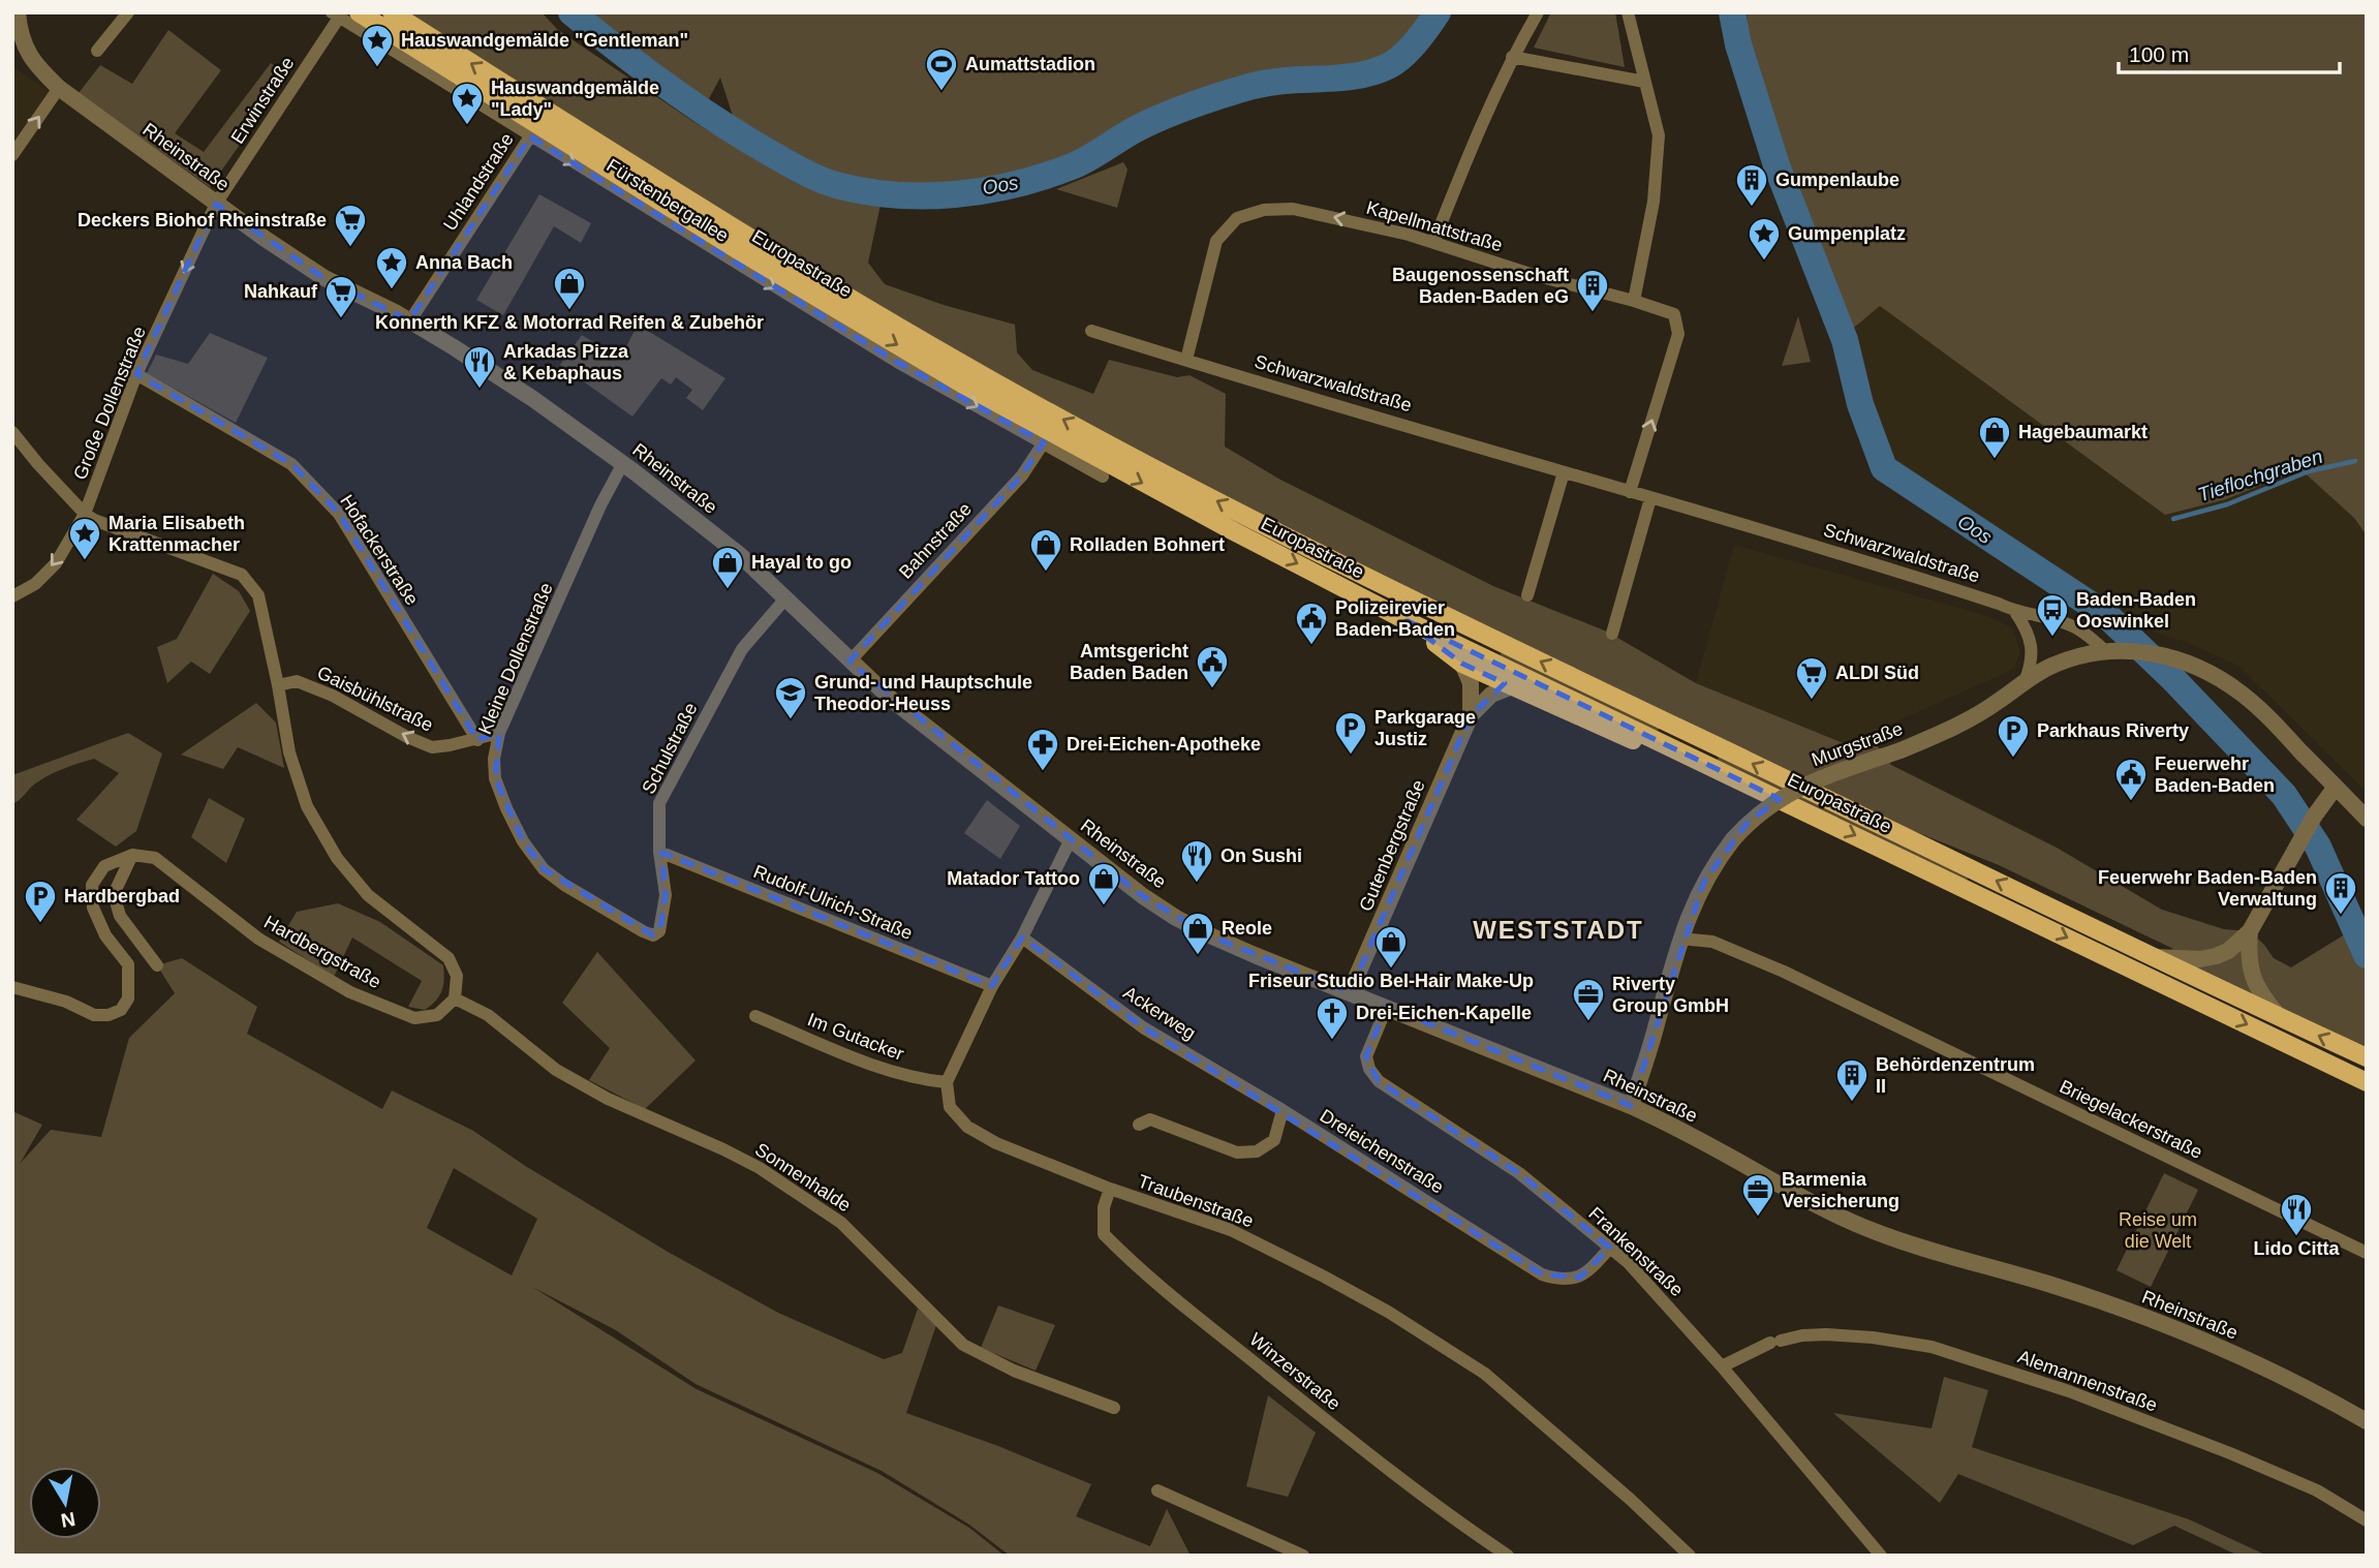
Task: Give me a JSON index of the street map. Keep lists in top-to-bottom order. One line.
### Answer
{"streets":{"main road":["Europastraße"],"street":["Erwinstraße","Rheinstraße","Uhlandstraße","Fürstenbergallee","Kapellmattstraße","Schwarzwaldstraße","Große Dollenstraße","Bahnstraße","Hofackerstraße","Kleine Dollenstraße","Gaisbühlstraße","Murgstraße","Schulstraße","Gutenbergstraße","Rudolf-Ulrich-Straße","Hardbergstraße","Ackerweg","Im Gutacker","Briegelackerstraße","Dreieichenstraße","Sonnenhalde","Traubenstraße","Frankenstraße","Winzerstraße","Alemannenstraße"]},"crossings":[["Erwinstraße","Rheinstraße"],["Erwinstraße","Fürstenbergallee"],["Erwinstraße","Große Dollenstraße"],["Rheinstraße","Uhlandstraße"],["Rheinstraße","Große Dollenstraße"],["Rheinstraße","Bahnstraße"],["Rheinstraße","Kleine Dollenstraße"],["Rheinstraße","Murgstraße"],["Rheinstraße","Schulstraße"],["Rheinstraße","Gutenbergstraße"],["Rheinstraße","Frankenstraße"],["Uhlandstraße","Fürstenbergallee"],["Fürstenbergallee","Bahnstraße"],["Kapellmattstraße","Schwarzwaldstraße"],["Schwarzwaldstraße","Murgstraße"],["Große Dollenstraße","Hofackerstraße"],["Hofackerstraße","Gaisbühlstraße"],["Kleine Dollenstraße","Gaisbühlstraße"],["Kleine Dollenstraße","Schulstraße"],["Murgstraße","Briegelackerstraße"],["Schulstraße","Rudolf-Ulrich-Straße"],["Hardbergstraße","Sonnenhalde"],["Ackerweg","Dreieichenstraße"],["Im Gutacker","Traubenstraße"],["Dreieichenstraße","Frankenstraße"],["Traubenstraße","Winzerstraße"],["Frankenstraße","Alemannenstraße"]],"one_way":["Fürstenbergallee","Große Dollenstraße","Gaisbühlstraße"],"districts":["WESTSTADT"],"water":["Oos","Tieflochgraben"],"parks":["Reise um die Welt"],"places":{"place":["Hauswandgemälde \"Gentleman\"","Hauswandgemälde \"Lady\"","Gumpenplatz","Anna Bach","Maria Elisabeth Krattenmacher"],"sports":["Aumattstadion"],"building":["Gumpenlaube","Baugenossenschaft Baden-Baden eG","Feuerwehr Baden-Baden Verwaltung","Behördenzentrum II"],"supermarket":["Deckers Biohof Rheinstraße","Nahkauf","ALDI Süd"],"shop":["Konnerth KFZ & Motorrad Reifen & Zubehör","Hagebaumarkt","Rolladen Bohnert","Hayal to go","Matador Tattoo","Reole","Friseur Studio Bel-Hair Make-Up"],"restaurant":["Arkadas Pizza & Kebaphaus","On Sushi","Lido Citta"],"bus stop":["Baden-Baden Ooswinkel"],"public building":["Polizeirevier Baden-Baden","Amtsgericht Baden Baden","Feuerwehr Baden-Baden"],"school or university":["Grund- und Hauptschule Theodor-Heuss"],"parking":["Parkgarage Justiz","Parkhaus Riverty","Hardbergbad"],"pharmacy":["Drei-Eichen-Apotheke"],"office":["Riverty Group GmbH","Barmenia Versicherung"],"church":["Drei-Eichen-Kapelle"]},"scale_bar":"100 m","north":"bottom"}
